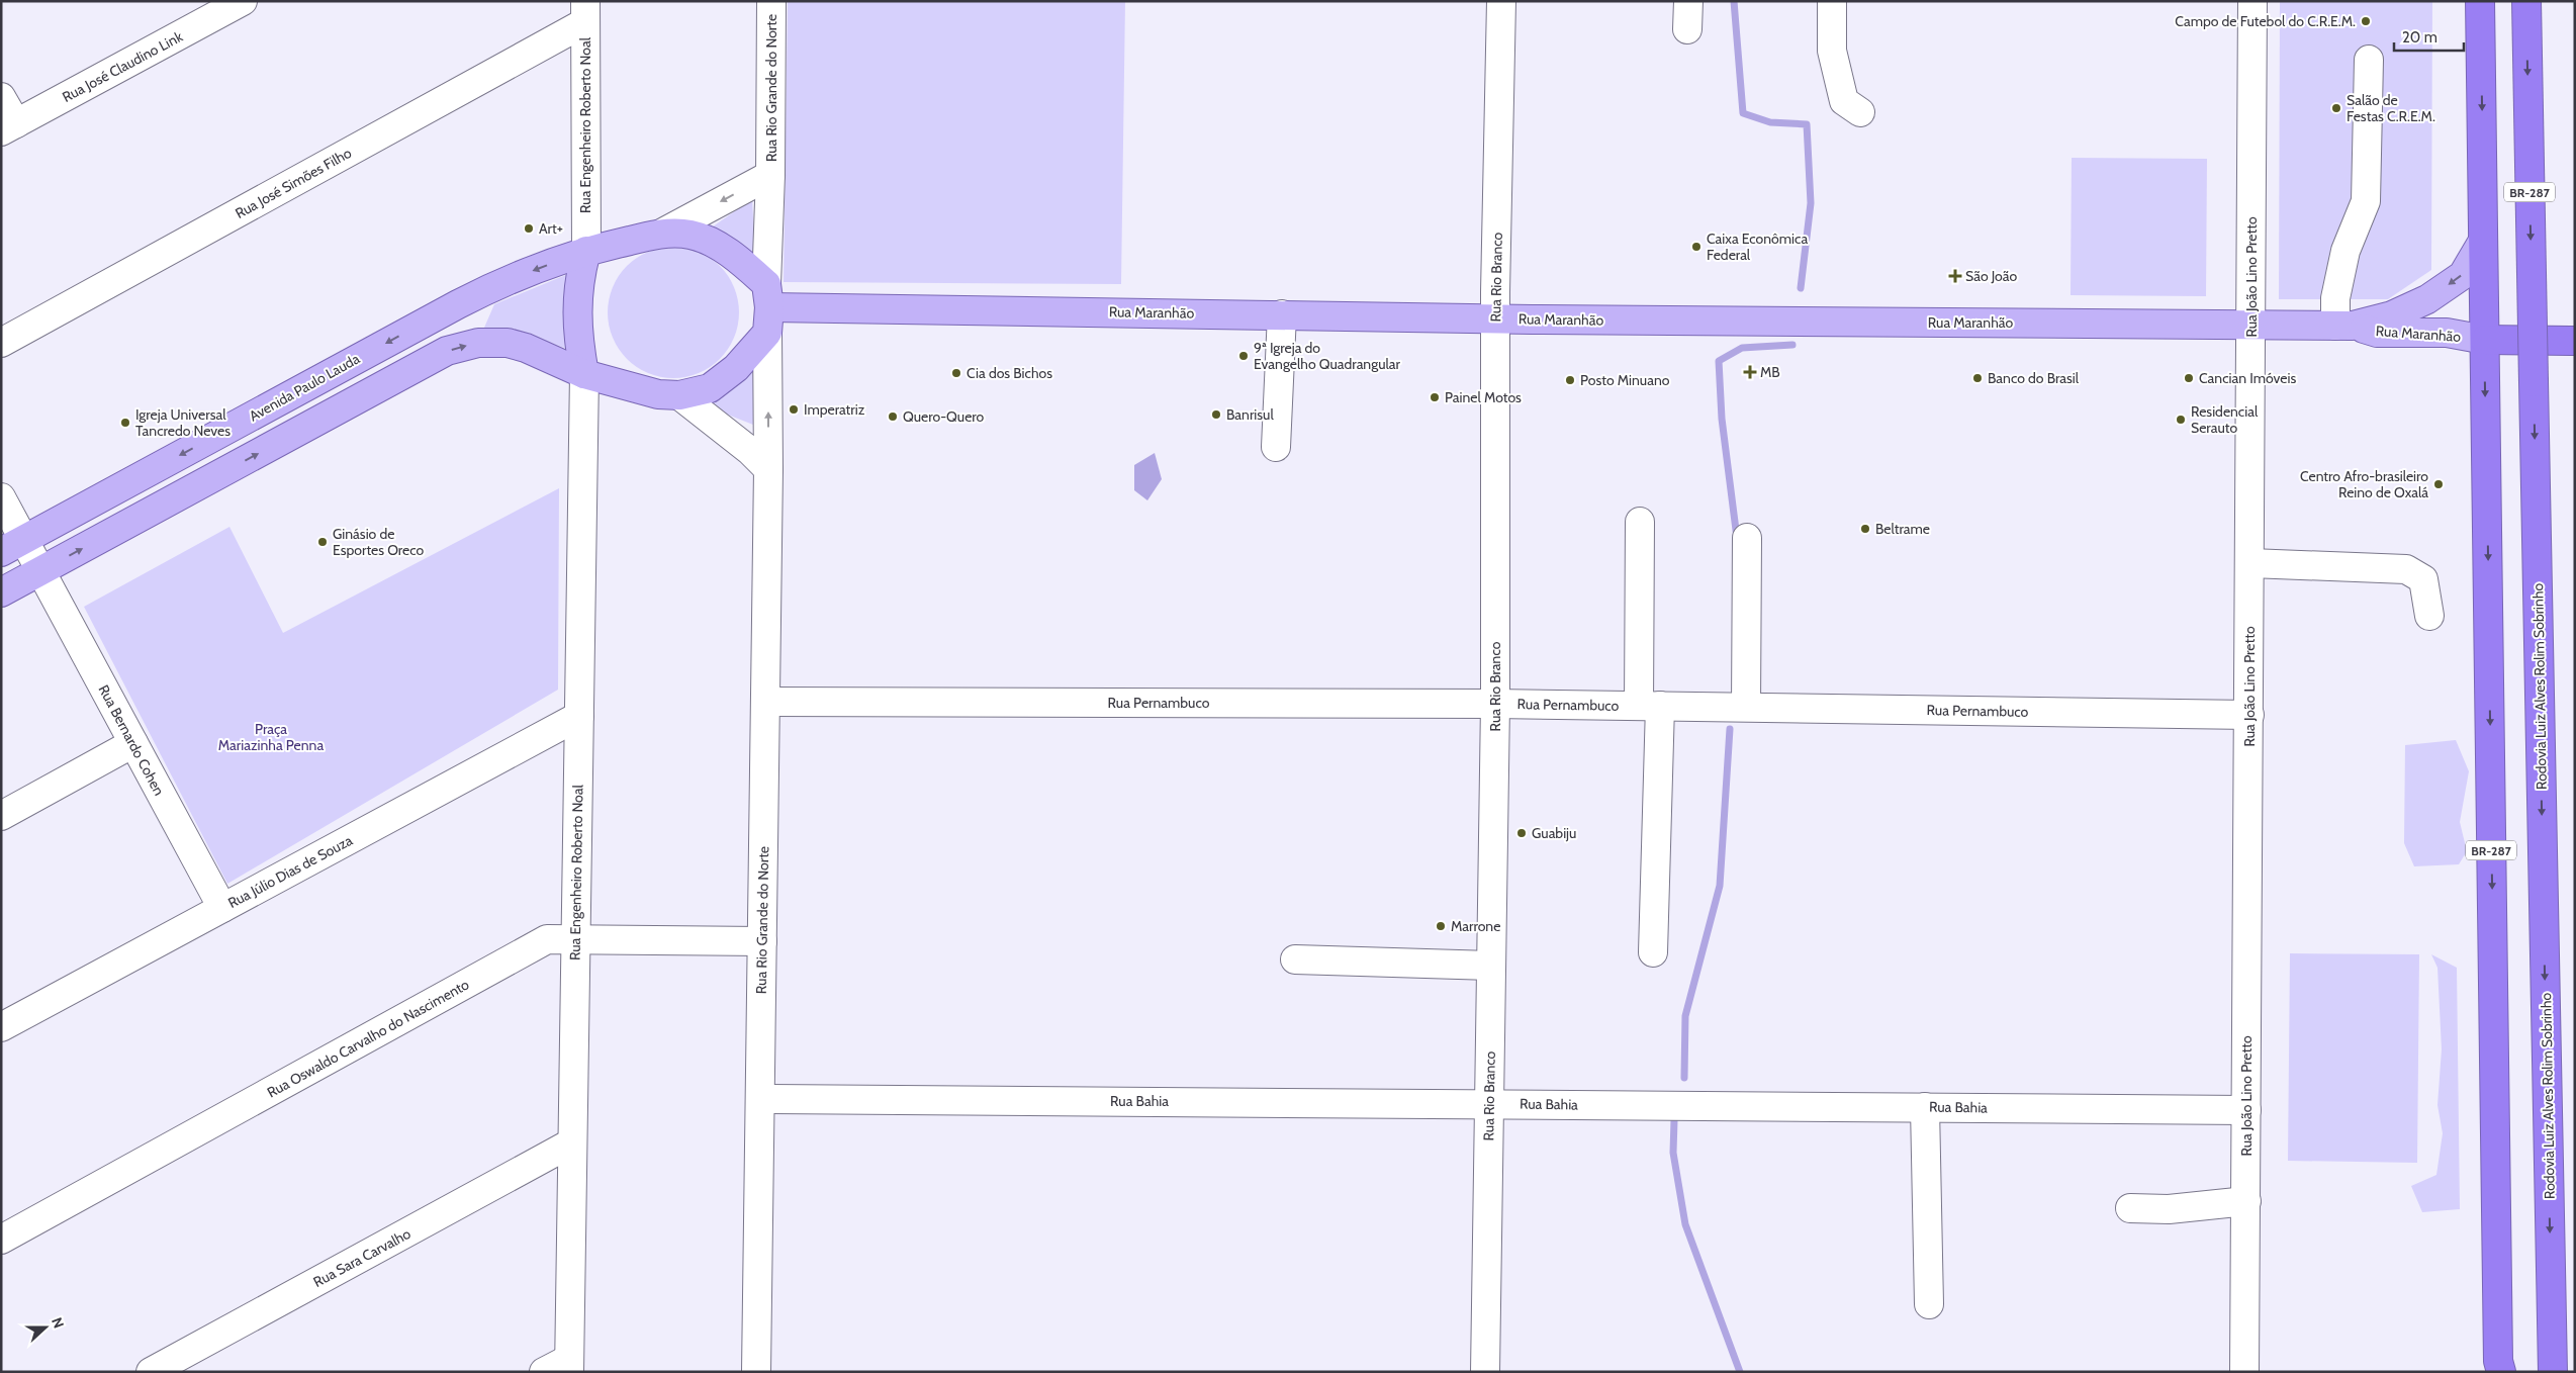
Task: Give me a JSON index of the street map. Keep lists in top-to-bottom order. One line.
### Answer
{"streets":{"highway":["BR-287","Rodovia Luiz Alves Rolim Sobrinho"],"main road":["Rua Maranhão","Avenida Paulo Lauda"],"street":["Rua José Claudino Link","Rua Rio Grande do Norte","Rua Engenheiro Roberto Noal","Rua José Simões Filho","Rua Rio Branco","Rua João Lino Pretto","Rua Pernambuco","Rua Bernardo Cohen","Rua Júlio Dias de Souza","Rua Oswaldo Carvalho do Nascimento","Rua Bahia","Rua Sara Carvalho"]},"crossings":[["Rua Rio Grande do Norte","Rua Maranhão"],["Rua Rio Grande do Norte","Avenida Paulo Lauda"],["Rua Rio Grande do Norte","Rua Pernambuco"],["Rua Rio Grande do Norte","Rua Oswaldo Carvalho do Nascimento"],["Rua Rio Grande do Norte","Rua Bahia"],["Rua Engenheiro Roberto Noal","Rua José Simões Filho"],["Rua Engenheiro Roberto Noal","Avenida Paulo Lauda"],["Rua Engenheiro Roberto Noal","Rua Júlio Dias de Souza"],["Rua Engenheiro Roberto Noal","Rua Oswaldo Carvalho do Nascimento"],["Rua Engenheiro Roberto Noal","Rua Sara Carvalho"],["BR-287","Rua Maranhão"],["Rua Rio Branco","Rua Maranhão"],["Rua Rio Branco","Rua Pernambuco"],["Rua Rio Branco","Rua Bahia"],["Rua João Lino Pretto","Rua Maranhão"],["Rua João Lino Pretto","Rua Pernambuco"],["Rua João Lino Pretto","Rua Bahia"],["Rua Maranhão","Avenida Paulo Lauda"],["Avenida Paulo Lauda","Rua Bernardo Cohen"],["Rua Bernardo Cohen","Rua Júlio Dias de Souza"]],"parks":["Praça Mariazinha Penna"],"places":{"other":["Campo de Futebol do C.R.E.M.","Salão de Festas C.R.E.M.","Art+","Caixa Econômica Federal","9ª Igreja do Evangelho Quadrangular","Cia dos Bichos","Banco do Brasil","Cancian Imóveis","Posto Minuano","Painel Motos","Imperatriz","Banrisul","Quero-Quero","Residencial Serauto","Igreja Universal Tancredo Neves","Centro Afro-brasileiro Reino de Oxalá","Beltrame","Ginásio de Esportes Oreco","Guabiju","Marrone"],"health":["São João","MB"]},"scale_bar":"20 m","north":"right"}
